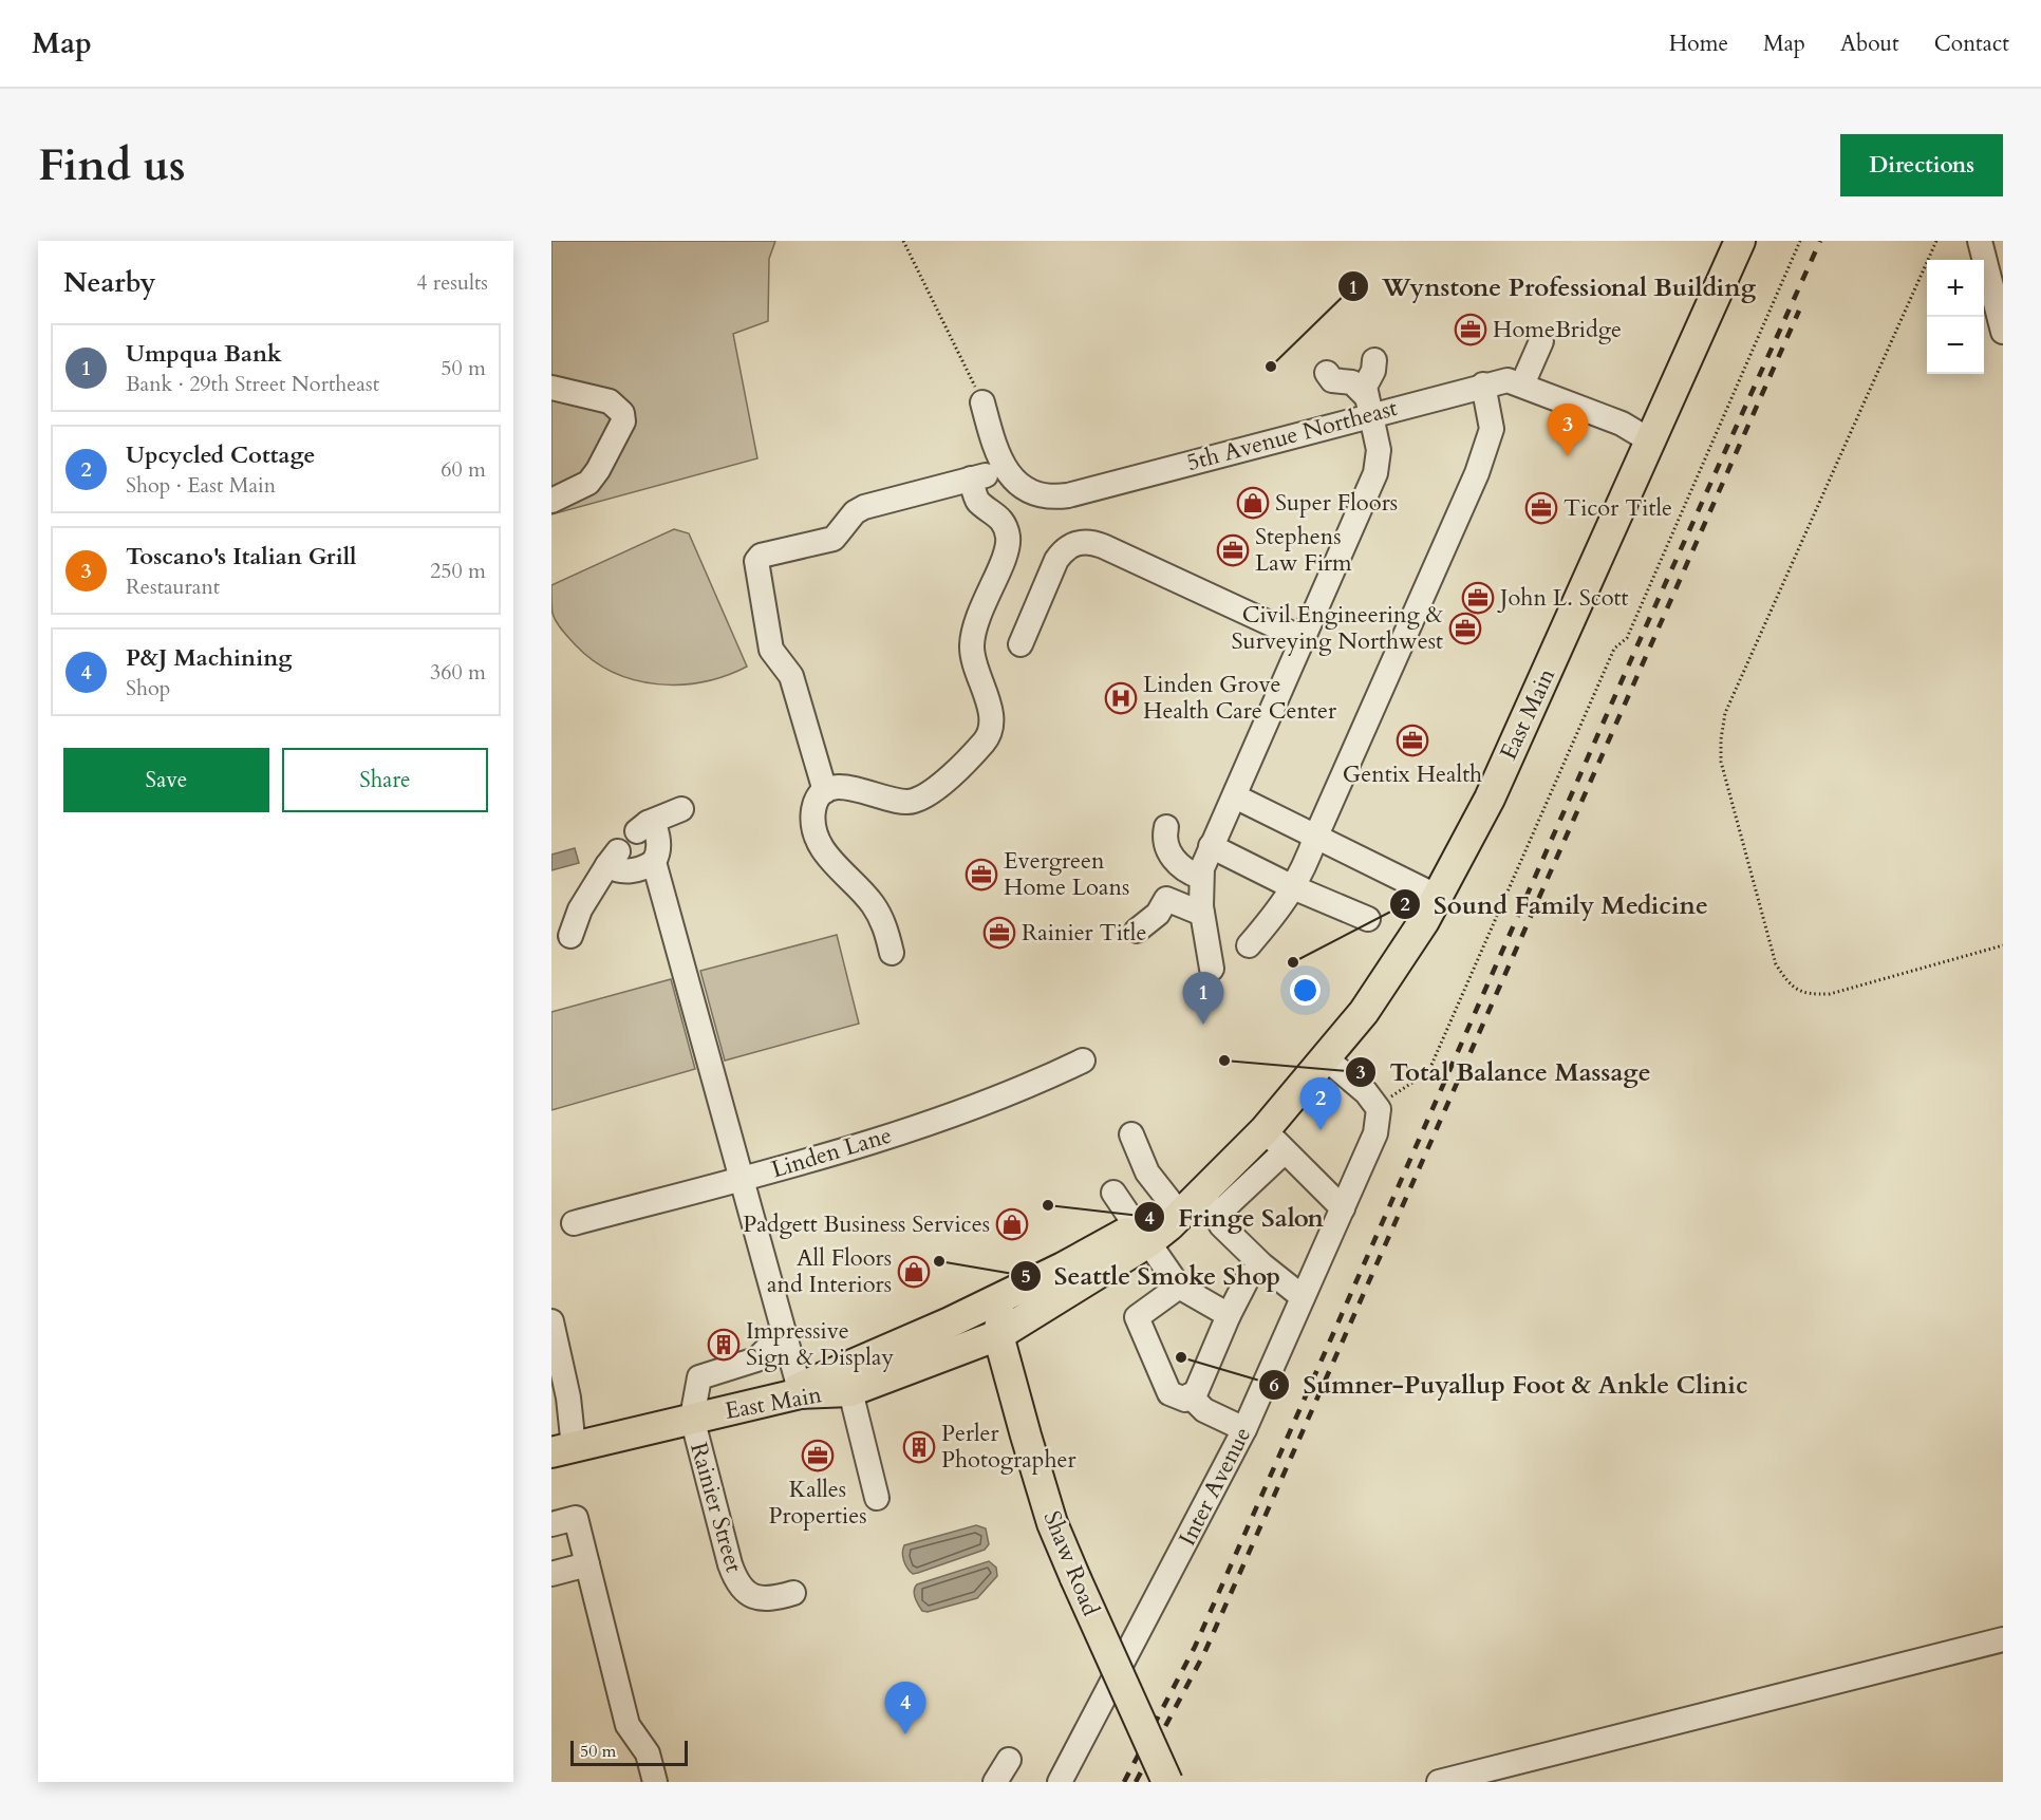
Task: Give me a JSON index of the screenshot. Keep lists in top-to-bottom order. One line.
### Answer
{"streets":{"main road":["East Main","Shaw Road"],"street":["5th Avenue Northeast","Linden Lane","Inter Avenue","Rainier Street"]},"crossings":[["5th Avenue Northeast","East Main"],["East Main","Rainier Street"],["East Main","Shaw Road"]],"places":{"office":["HomeBridge","Ticor Title","Stephens Law Firm","John L. Scott","Civil Engineering & Surveying Northwest","Gentix Health","Evergreen Home Loans","Rainier Title","Kalles Properties"],"other":["Wynstone Professional Building","Sound Family Medicine","Total Balance Massage","Fringe Salon","Seattle Smoke Shop","Sumner-Puyallup Foot & Ankle Clinic"],"shop":["Super Floors","Padgett Business Services","All Floors and Interiors"],"hospital":["Linden Grove Health Care Center"],"building":["Impressive Sign & Display","Perler Photographer"]},"scale_bar":"50 m","page":{"header":"Map","nav":["Home","Map","About","Contact"],"buttons":["Directions",["Save","Share"]],"title":"Find us","heading":["Nearby","4 results"],"map_buttons":["+","−"],"list":[{"mark":"1","name":"Umpqua Bank","note":"Bank · 29th Street Northeast","value":"50 m"},{"mark":"2","name":"Upcycled Cottage","note":"Shop · East Main","value":"60 m"},{"mark":"3","name":"Toscano's Italian Grill","note":"Restaurant","value":"250 m"},{"mark":"4","name":"P&J Machining","note":"Shop","value":"360 m"}],"pins":["3","1","2","4"],"scale":"50 m"}}
